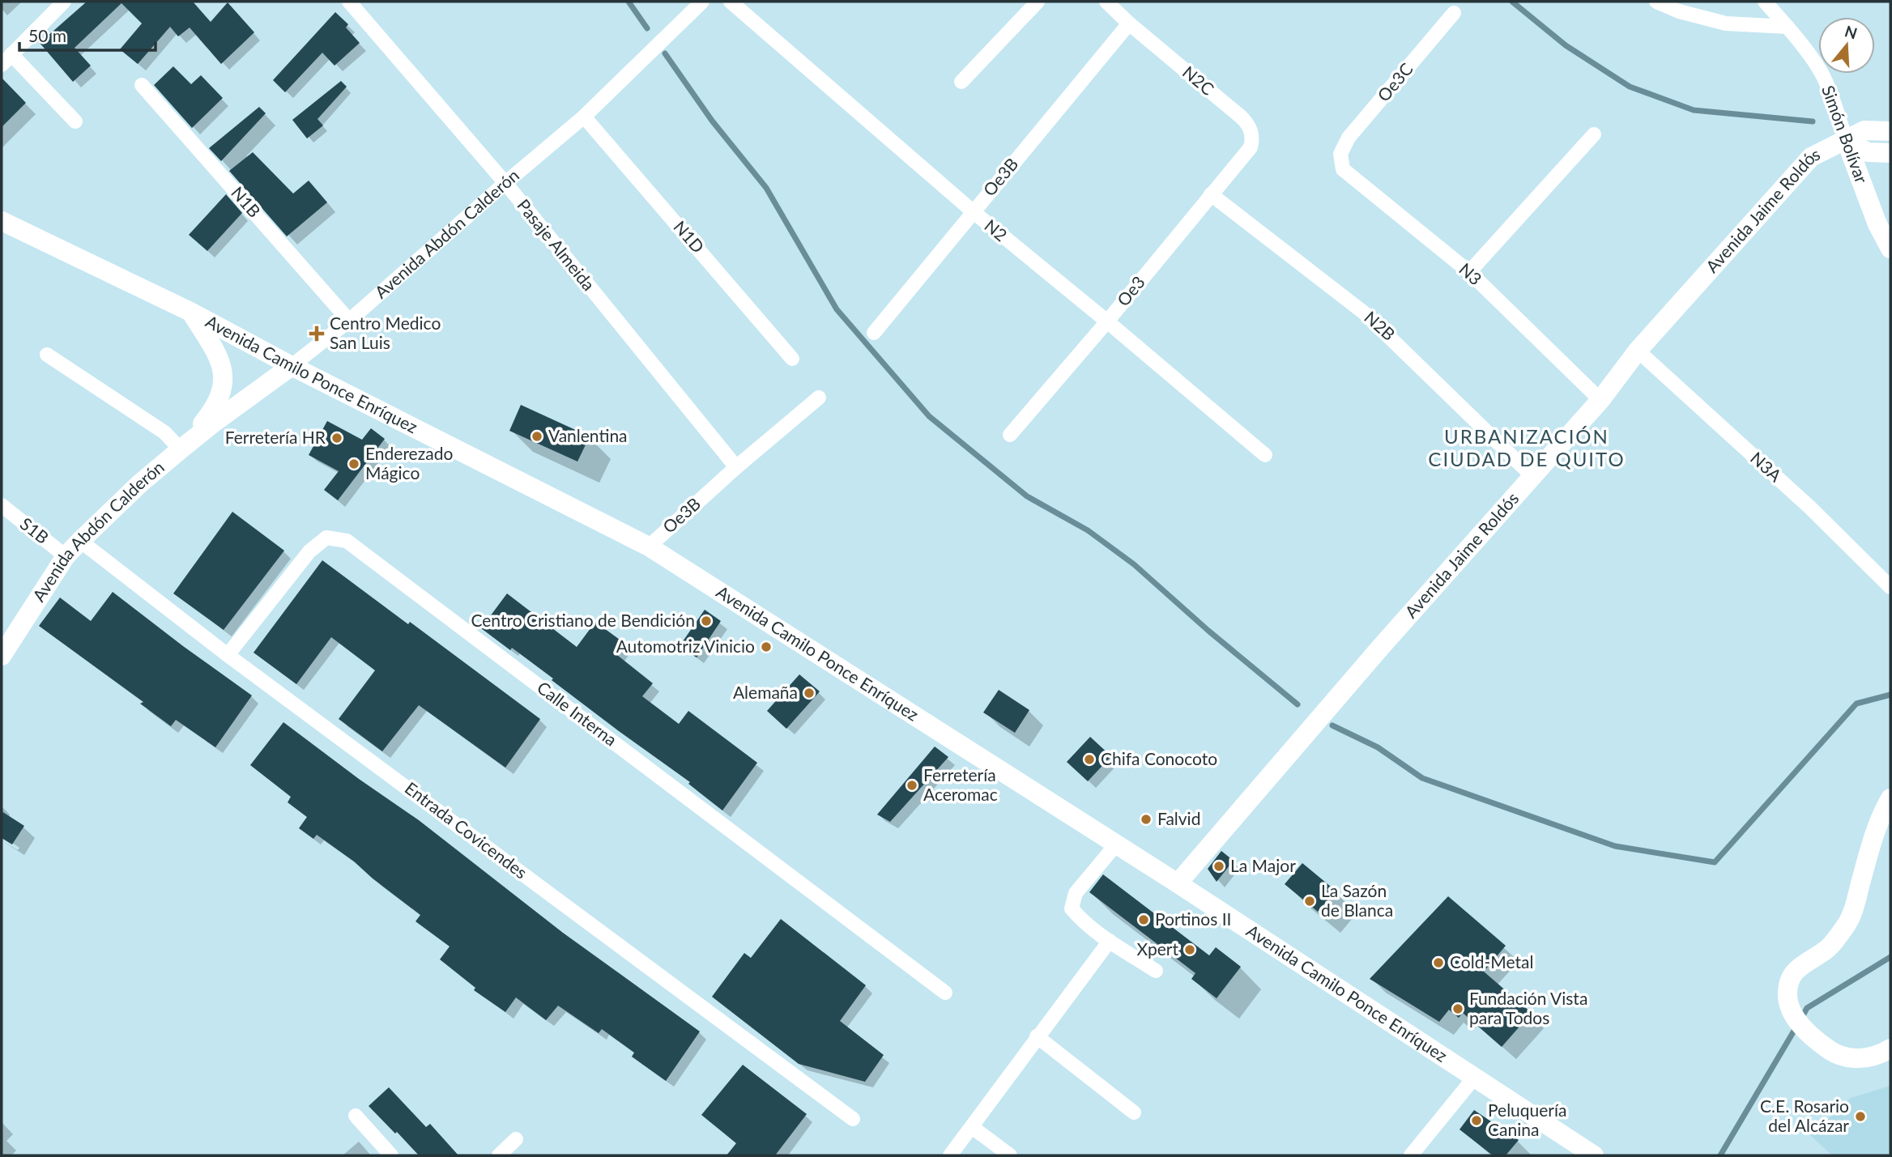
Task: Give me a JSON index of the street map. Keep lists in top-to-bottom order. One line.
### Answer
{"streets":{"main road":["Simón Bolívar","Avenida Jaime Roldós","Avenida Abdón Calderón","Avenida Camilo Ponce Enríquez"],"street":["N2C","Oe3C","Oe3B","N1B","N2","N1D","Pasaje Almeida","N3","Oe3","N2B","N3A","S1B","Calle Interna","Entrada Covicendes"]},"crossings":[["N2C","Oe3B"],["N2C","Oe3"],["Oe3C","N3"],["Simón Bolívar","Avenida Jaime Roldós"],["Oe3B","N2"],["Oe3B","Pasaje Almeida"],["Oe3B","Avenida Camilo Ponce Enríquez"],["N1B","Avenida Abdón Calderón"],["Avenida Jaime Roldós","N3"],["Avenida Jaime Roldós","N2B"],["Avenida Jaime Roldós","Avenida Camilo Ponce Enríquez"],["Avenida Jaime Roldós","N3A"],["N2","Oe3"],["Avenida Abdón Calderón","N1D"],["Avenida Abdón Calderón","Pasaje Almeida"],["Avenida Abdón Calderón","Avenida Camilo Ponce Enríquez"],["Avenida Abdón Calderón","S1B"],["Avenida Abdón Calderón","Entrada Covicendes"],["Oe3","N2B"],["Calle Interna","Entrada Covicendes"]],"districts":["URBANIZACIÓN CIUDAD DE QUITO"],"places":{"health":["Centro Medico San Luis"],"other":["Vanlentina","Ferretería HR","Enderezado Mágico","Centro Cristiano de Bendición","Automotriz Vinicio","Alemaña","Chifa Conocoto","Ferretería Aceromac","Falvid","La Major","La Sazón de Blanca","Portinos II","Xpert","Cold-Metal","Fundación Vista para Todos","C.E. Rosario del Alcázar","Peluquería Canina"]},"scale_bar":"50 m","north":"top"}
